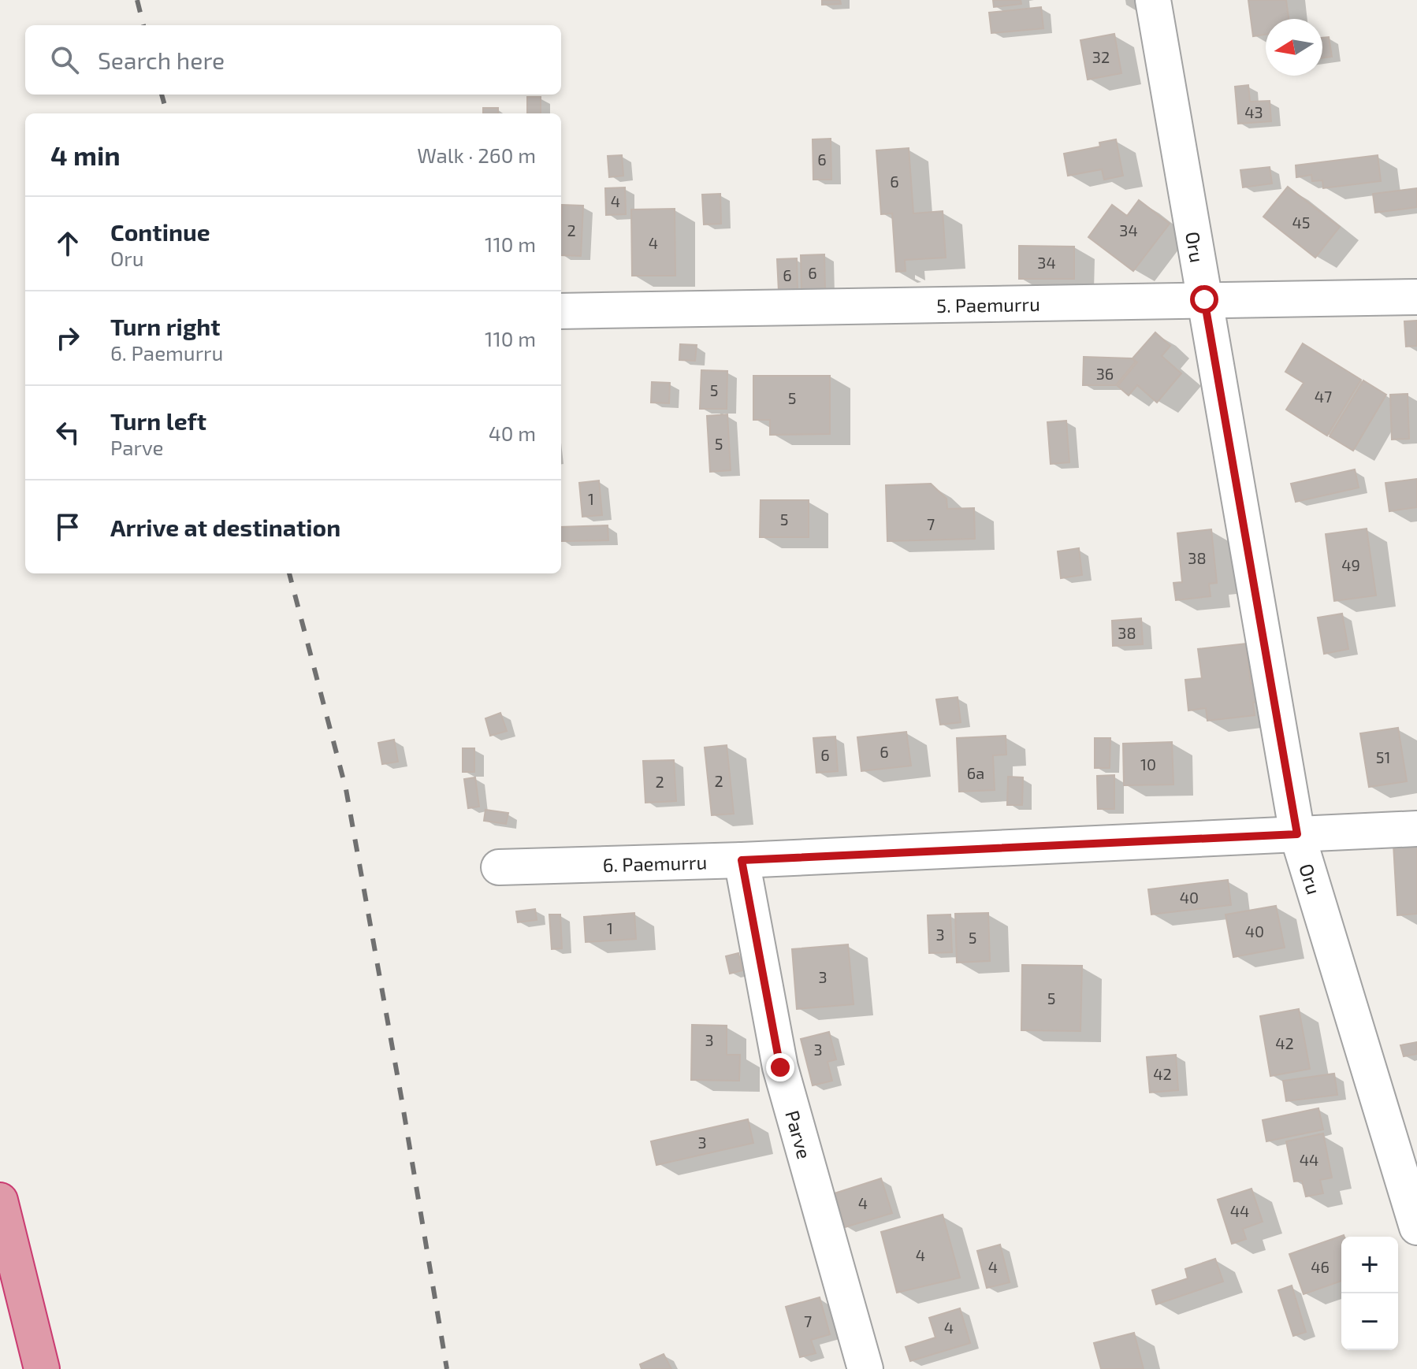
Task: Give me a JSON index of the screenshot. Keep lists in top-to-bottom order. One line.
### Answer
{"streets":{"street":["Oru","5. Paemurru","6. Paemurru","Parve"]},"crossings":[["Oru","5. Paemurru"],["Oru","6. Paemurru"],["6. Paemurru","Parve"]],"house_numbers":["32","43","6","6","4","45","2","34","4","34","6","6","36","5","47","5","5","1","5","7","38","49","38","6","6","51","10","6a","2","2","40","1","40","3","5","3","5","3","42","3","42","3","44","4","44","4","4","46","7","4"],"north":"left","page":{"search":"Search here","heading":["4 min","Walk · 260 m"],"list":[["Continue","Oru","110 m"],["Turn right","6. Paemurru","110 m"],["Turn left","Parve","40 m"],"Arrive at destination"],"map_buttons":["+","−"]}}
